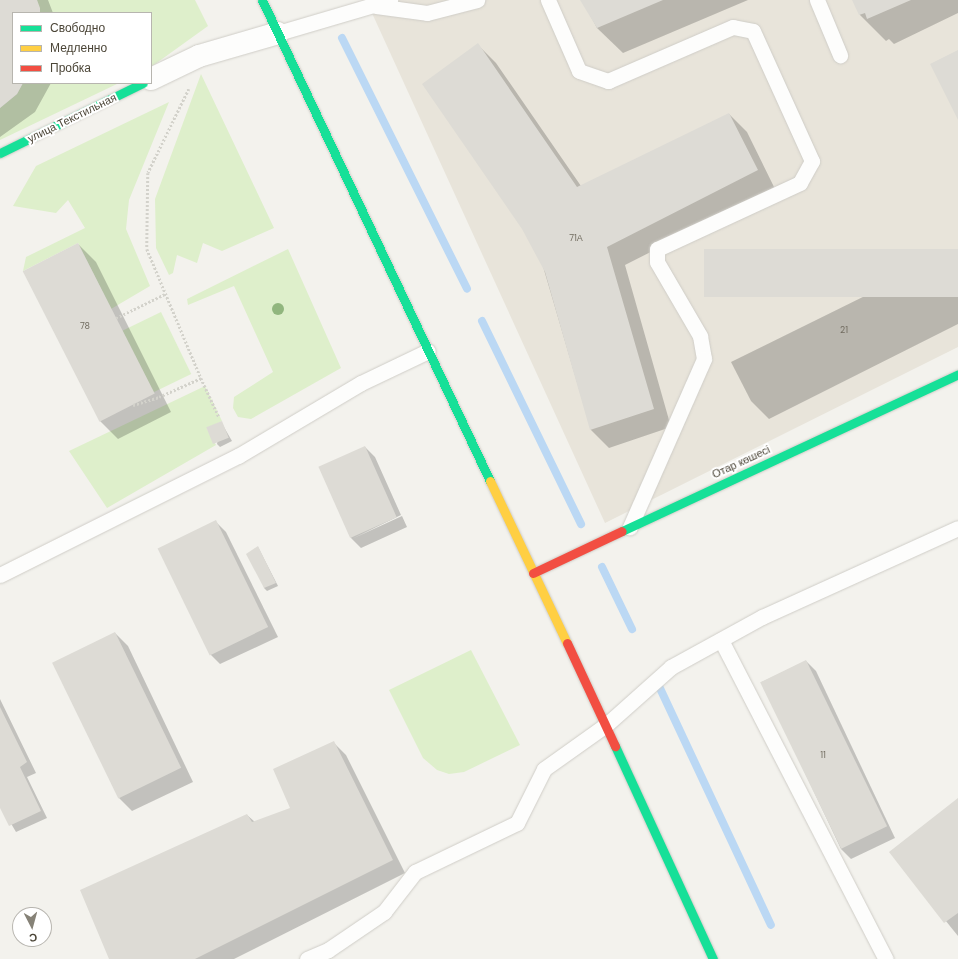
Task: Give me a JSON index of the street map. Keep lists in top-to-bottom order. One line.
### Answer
{"streets":{"main road":["улица Текстильная","Отар көшесі"]},"house_numbers":["71А","78","21","11"],"legend":["Свободно","Медленно","Пробка"],"north":"bottom"}
